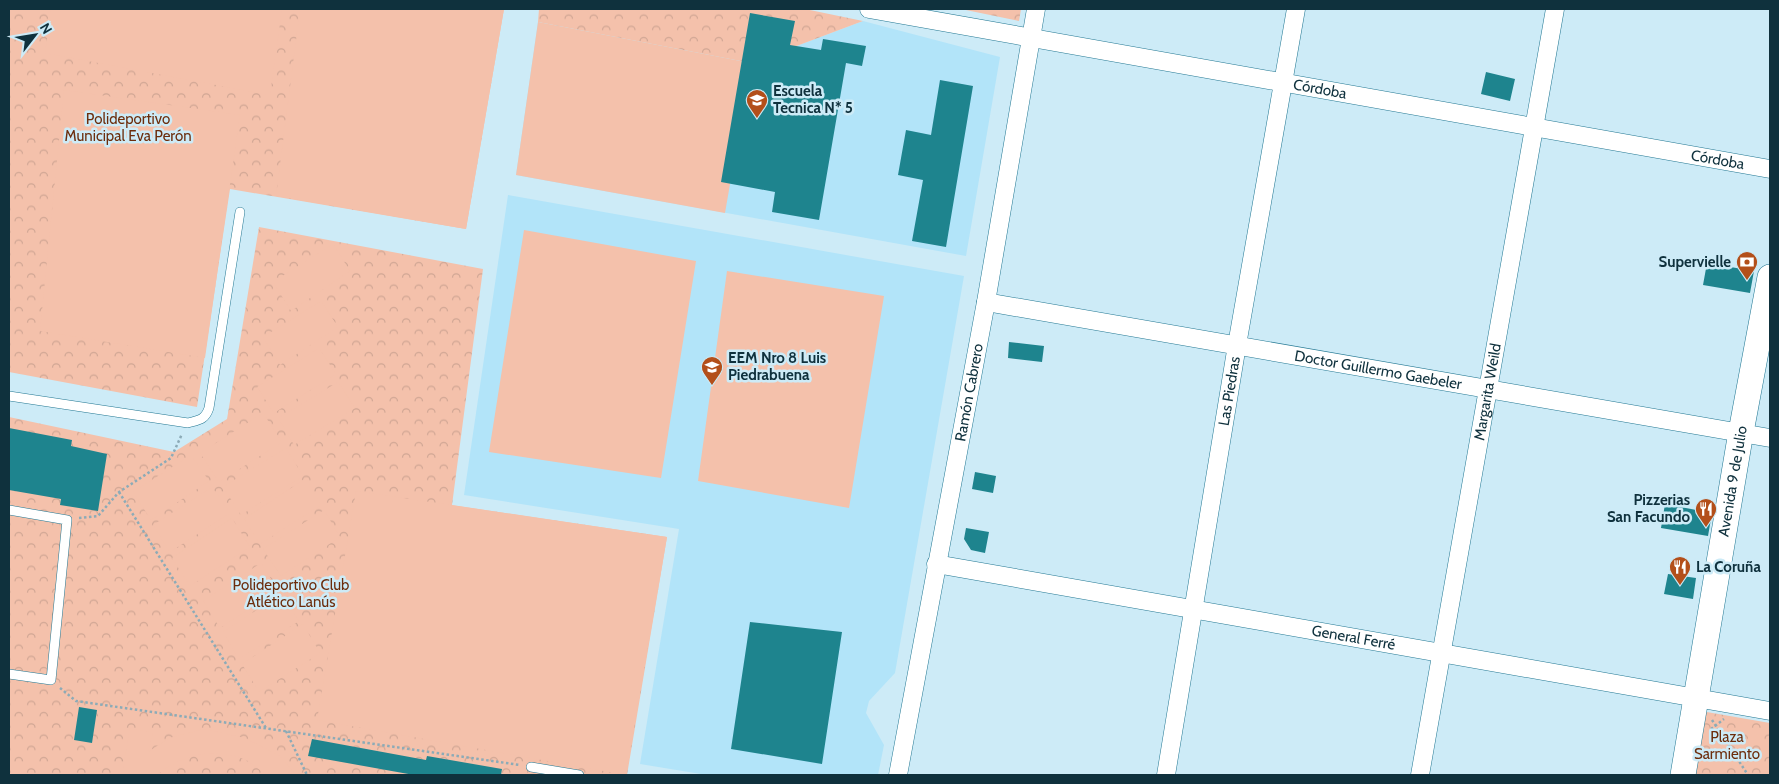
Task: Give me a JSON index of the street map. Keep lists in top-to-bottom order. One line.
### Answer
{"streets":{"street":["Córdoba","Doctor Guillermo Gaebeler","Ramón Cabrero","Las Piedras","Margarita Weild","Avenida 9 de Julio","General Ferré"]},"crossings":[["Córdoba","Ramón Cabrero"],["Córdoba","Las Piedras"],["Córdoba","Margarita Weild"],["Doctor Guillermo Gaebeler","Ramón Cabrero"],["Doctor Guillermo Gaebeler","Las Piedras"],["Doctor Guillermo Gaebeler","Margarita Weild"],["Doctor Guillermo Gaebeler","Avenida 9 de Julio"],["Ramón Cabrero","General Ferré"],["Las Piedras","General Ferré"],["Margarita Weild","General Ferré"],["Avenida 9 de Julio","General Ferré"]],"parks":["Polideportivo Municipal Eva Perón","Polideportivo Club Atlético Lanús","Plaza Sarmiento"],"places":{"school or university":["Escuela Tecnica N* 5","EEM Nro 8 Luis Piedrabuena"],"bank":["Supervielle"],"restaurant":["Pizzerias San Facundo","La Coruña"]},"north":"top right"}
